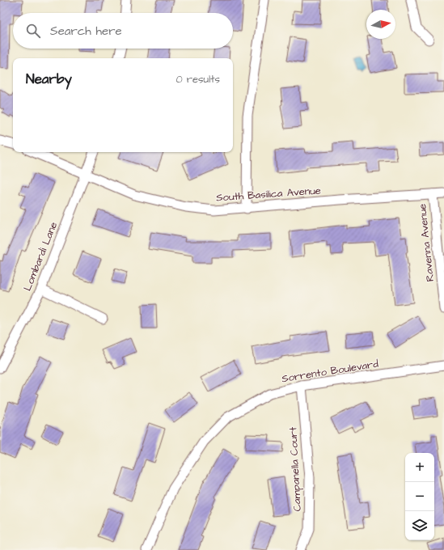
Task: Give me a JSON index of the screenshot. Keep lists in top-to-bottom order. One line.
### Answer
{"streets":{"street":["South Basilica Avenue","Ravenna Avenue","Lombardi Lane","Sorrento Boulevard","Campanella Court"]},"crossings":[["South Basilica Avenue","Ravenna Avenue"],["South Basilica Avenue","Lombardi Lane"],["Sorrento Boulevard","Campanella Court"]],"north":"right","page":{"search":"Search here","heading":["Nearby","0 results"],"map_buttons":["+","−"]}}
